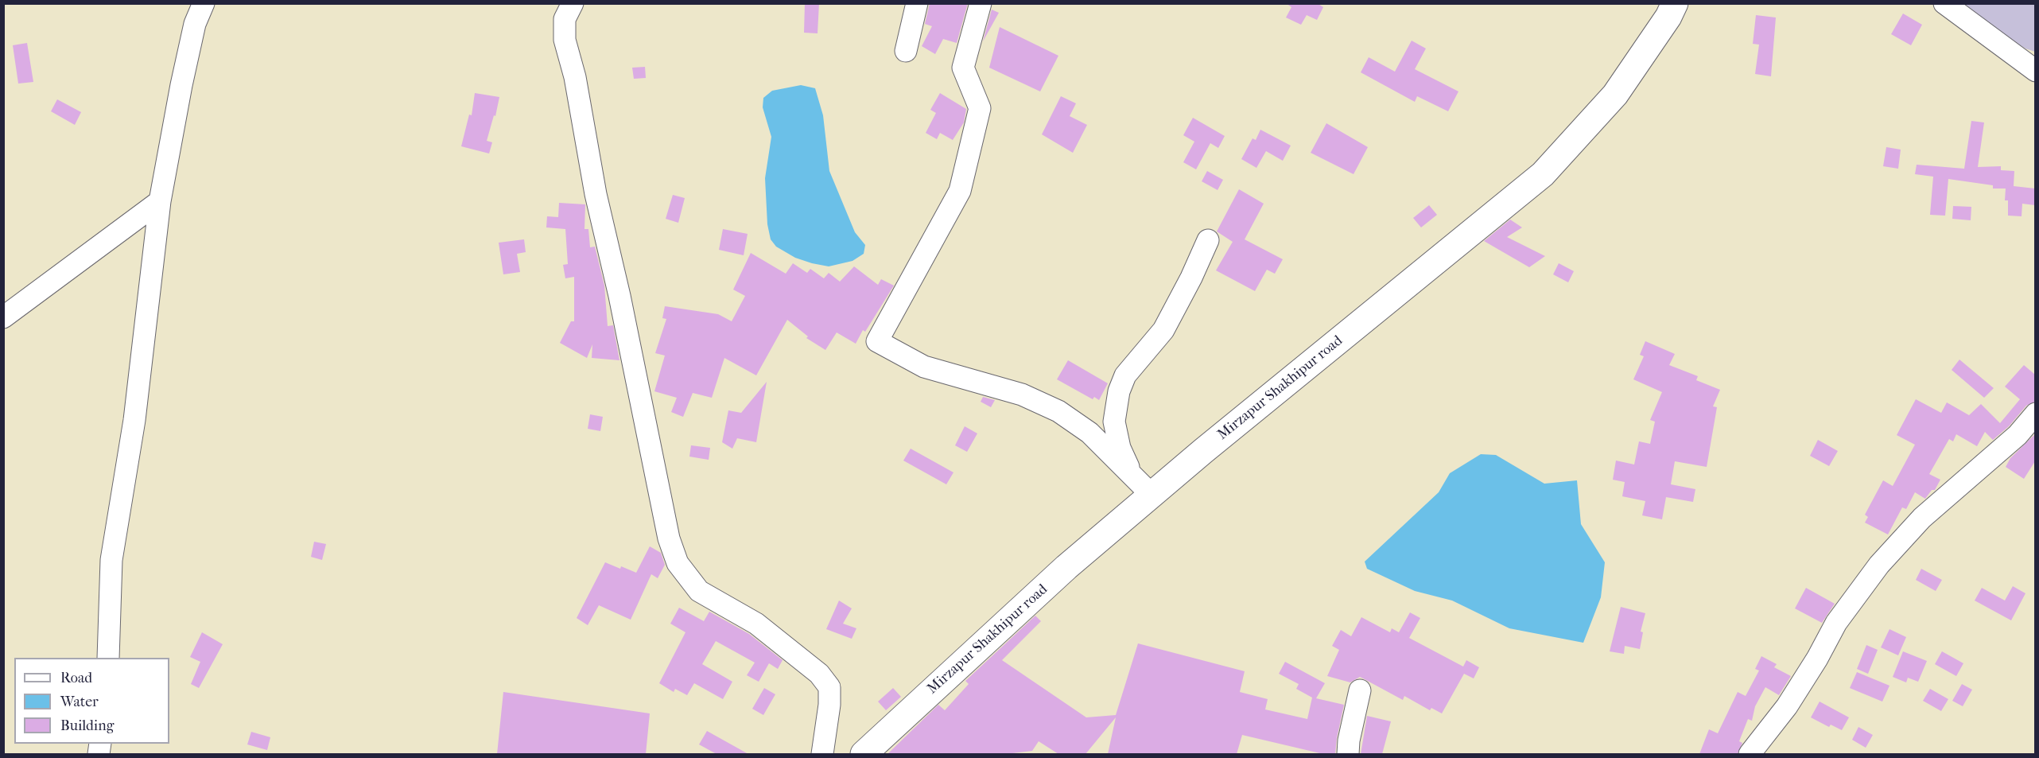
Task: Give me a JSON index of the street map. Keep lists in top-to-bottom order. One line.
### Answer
{"streets":{"main road":["Mirzapur Shakhipur road"]},"legend":["Road","Water","Building"]}
